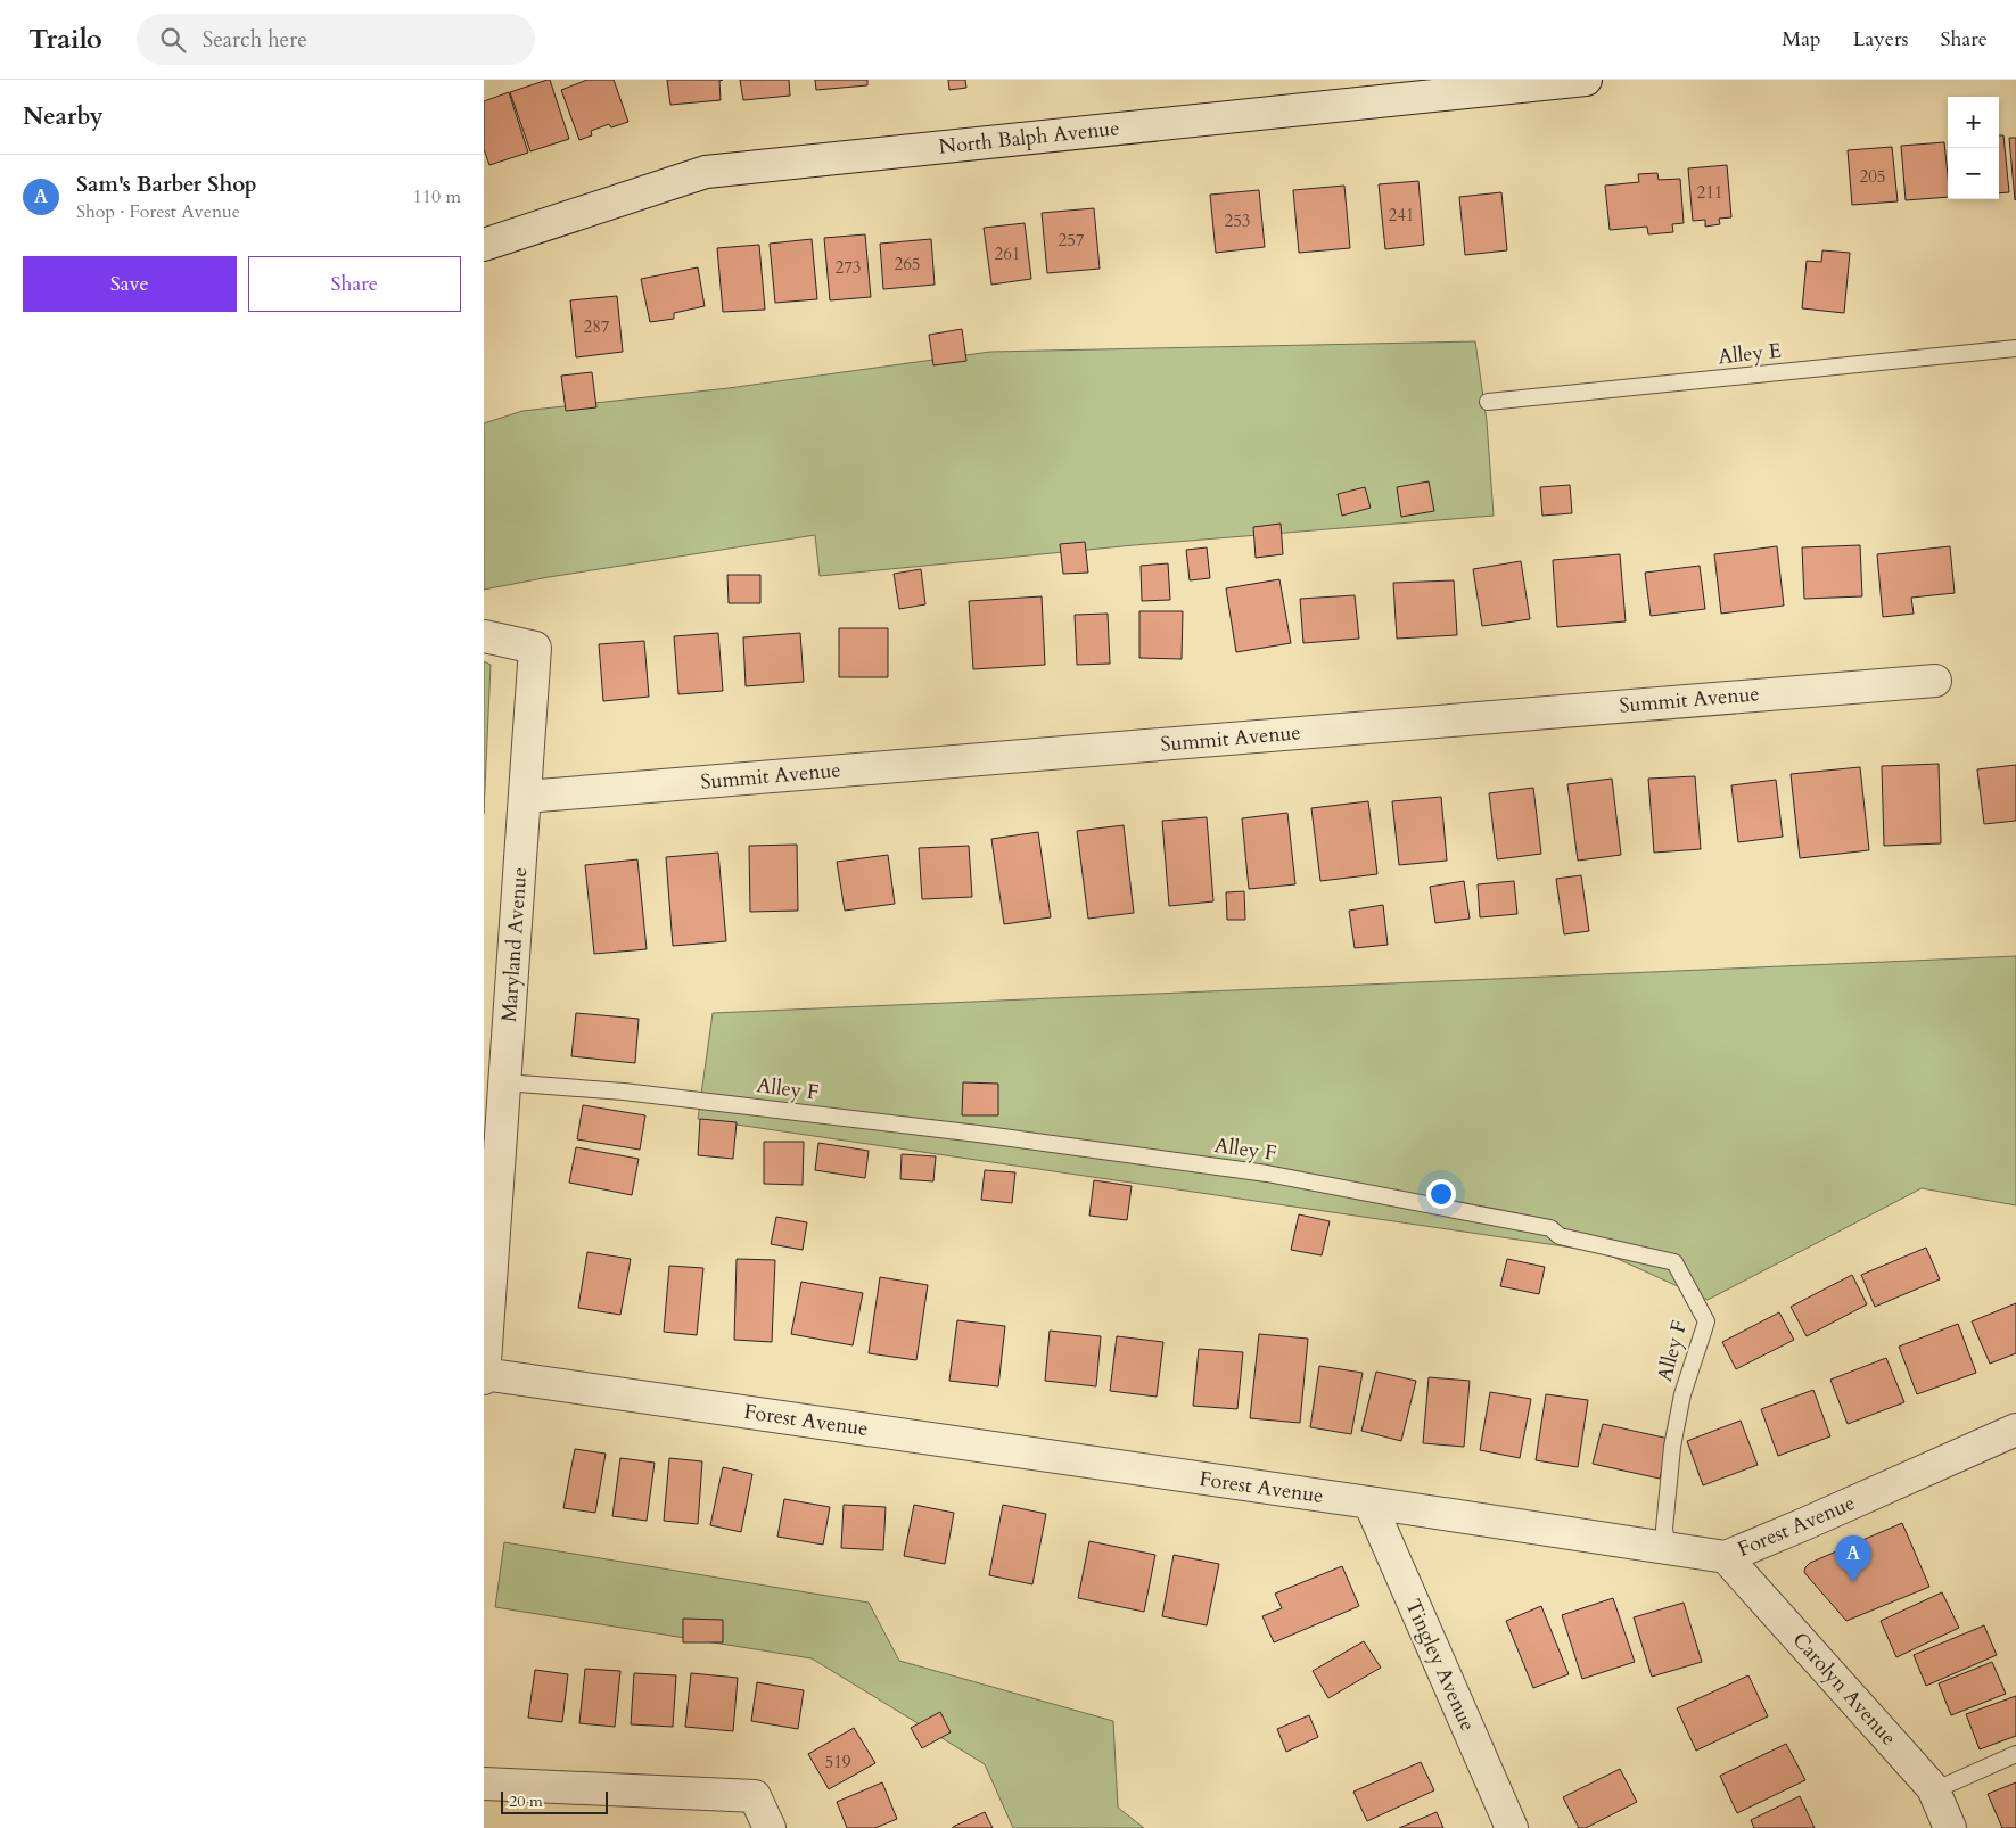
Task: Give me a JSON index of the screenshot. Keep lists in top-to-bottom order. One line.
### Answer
{"streets":{"street":["North Balph Avenue","Summit Avenue","Maryland Avenue","Forest Avenue","Tingley Avenue","Carolyn Avenue"],"lane":["Alley E","Alley F"]},"crossings":[["Summit Avenue","Maryland Avenue"],["Maryland Avenue","Alley F"],["Maryland Avenue","Forest Avenue"],["Alley F","Forest Avenue"],["Forest Avenue","Tingley Avenue"],["Forest Avenue","Carolyn Avenue"]],"house_numbers":["205","211","241","253","257","261","265","273","287","519"],"scale_bar":"20 m","page":{"header":"Trailo","search":"Search here","nav":["Map","Layers","Share"],"heading":"Nearby","map_buttons":["+","−"],"list":[{"mark":"A","name":"Sam's Barber Shop","note":"Shop · Forest Avenue","value":"110 m"}],"buttons":["Save","Share"],"pins":"A","scale":"20 m"}}
